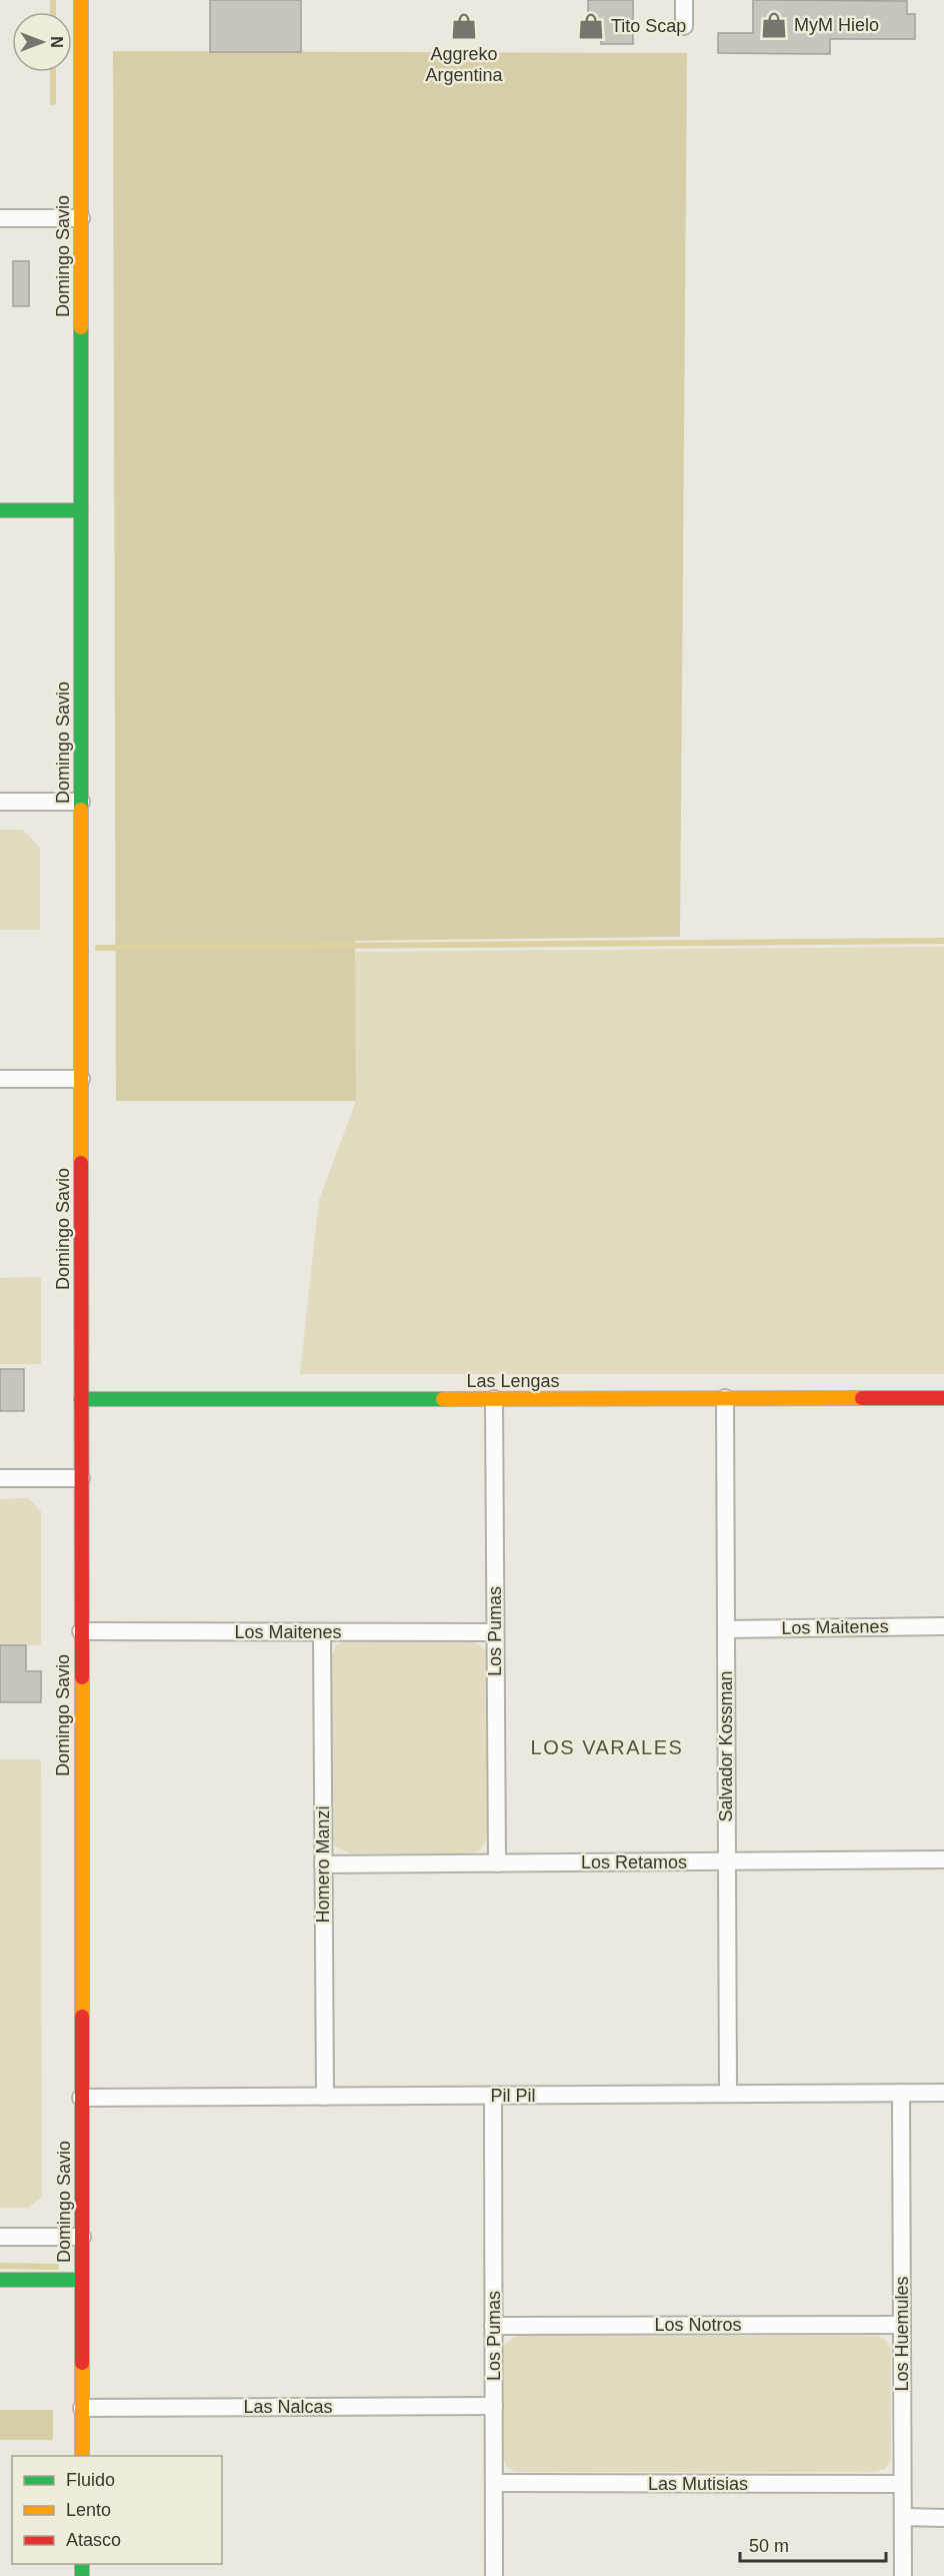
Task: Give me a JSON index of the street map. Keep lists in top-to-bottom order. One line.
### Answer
{"streets":{"street":["Domingo Savio","Las Lengas","Los Maitenes","Los Pumas","Salvador Kossman","Los Retamos","Homero Manzi","Pil Pil","Los Notros","Los Huemules","Las Nalcas","Las Mutisias"]},"crossings":[["Domingo Savio","Las Lengas"],["Domingo Savio","Los Maitenes"],["Domingo Savio","Pil Pil"],["Domingo Savio","Las Nalcas"],["Las Lengas","Los Pumas"],["Las Lengas","Salvador Kossman"],["Los Maitenes","Los Pumas"],["Los Maitenes","Salvador Kossman"],["Los Maitenes","Homero Manzi"],["Los Pumas","Los Retamos"],["Los Pumas","Pil Pil"],["Los Pumas","Los Notros"],["Los Pumas","Las Nalcas"],["Los Pumas","Las Mutisias"],["Salvador Kossman","Los Retamos"],["Salvador Kossman","Pil Pil"],["Los Retamos","Homero Manzi"],["Homero Manzi","Pil Pil"],["Pil Pil","Los Huemules"],["Los Notros","Los Huemules"],["Los Huemules","Las Mutisias"]],"districts":["LOS VARALES"],"places":{"shop":["MyM Hielo","Aggreko Argentina","Tito Scap"]},"legend":["Fluido","Lento","Atasco"],"scale_bar":"50 m","north":"right"}
